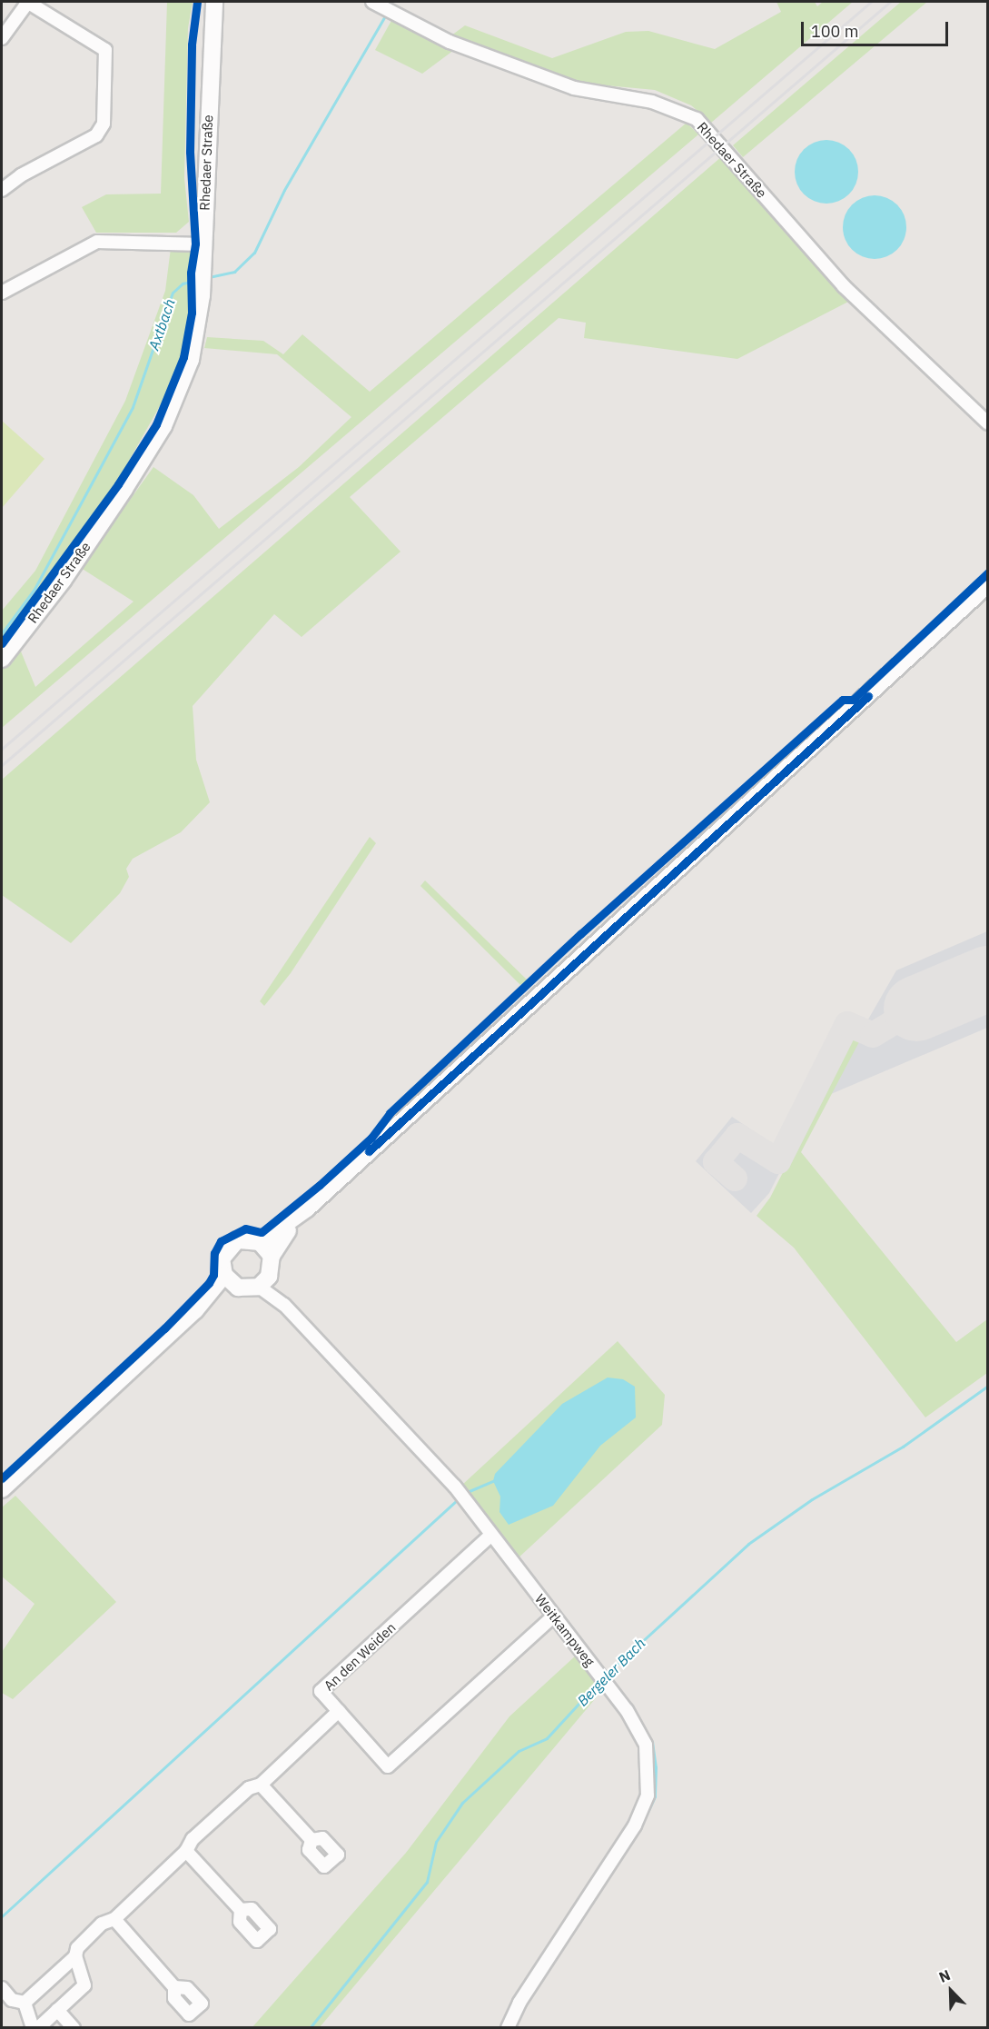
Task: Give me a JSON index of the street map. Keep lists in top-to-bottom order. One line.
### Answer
{"streets":{"street":["Rhedaer Straße","Weitkampweg","An den Weiden"]},"crossings":[["Weitkampweg","An den Weiden"]],"water":["Axtbach","Bergeler Bach"],"scale_bar":"100 m","north":"top left"}
